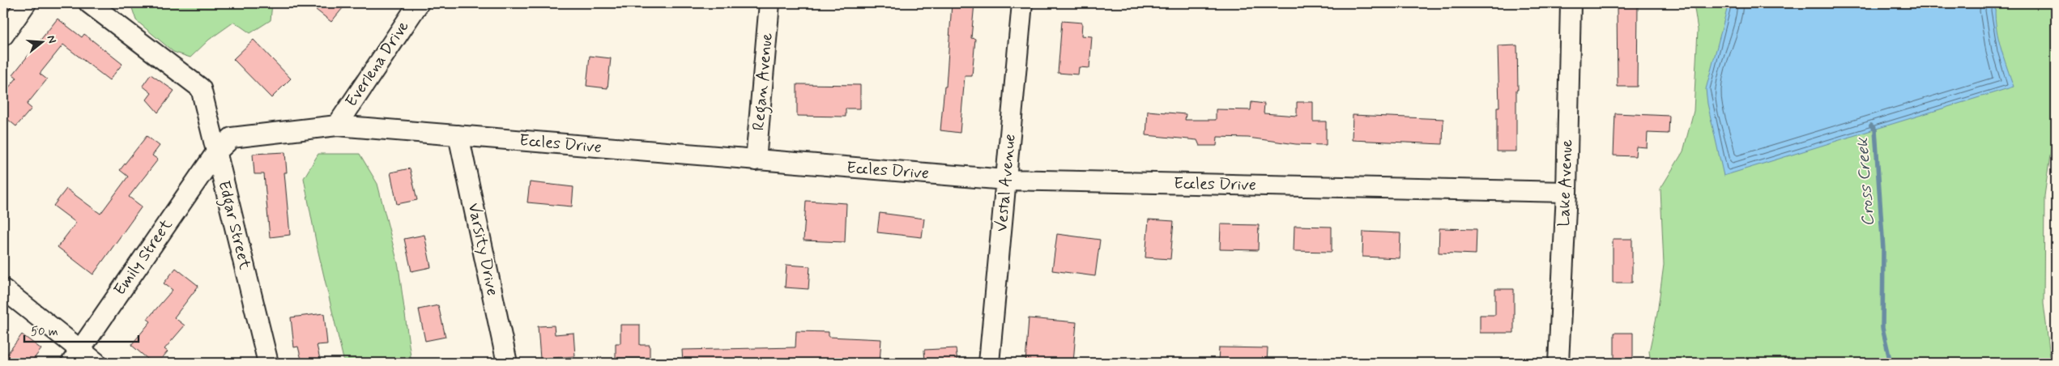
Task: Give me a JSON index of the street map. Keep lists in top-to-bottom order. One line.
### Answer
{"streets":{"street":["Everlena Drive","Regan Avenue","Eccles Drive","Vestal Avenue","Lake Avenue","Edgar Street","Varsity Drive","Emily Street"]},"crossings":[["Everlena Drive","Eccles Drive"],["Regan Avenue","Eccles Drive"],["Eccles Drive","Vestal Avenue"],["Eccles Drive","Lake Avenue"],["Eccles Drive","Edgar Street"],["Eccles Drive","Varsity Drive"],["Eccles Drive","Emily Street"],["Edgar Street","Emily Street"]],"water":["Cross Creek"],"scale_bar":"50 m","north":"right"}
